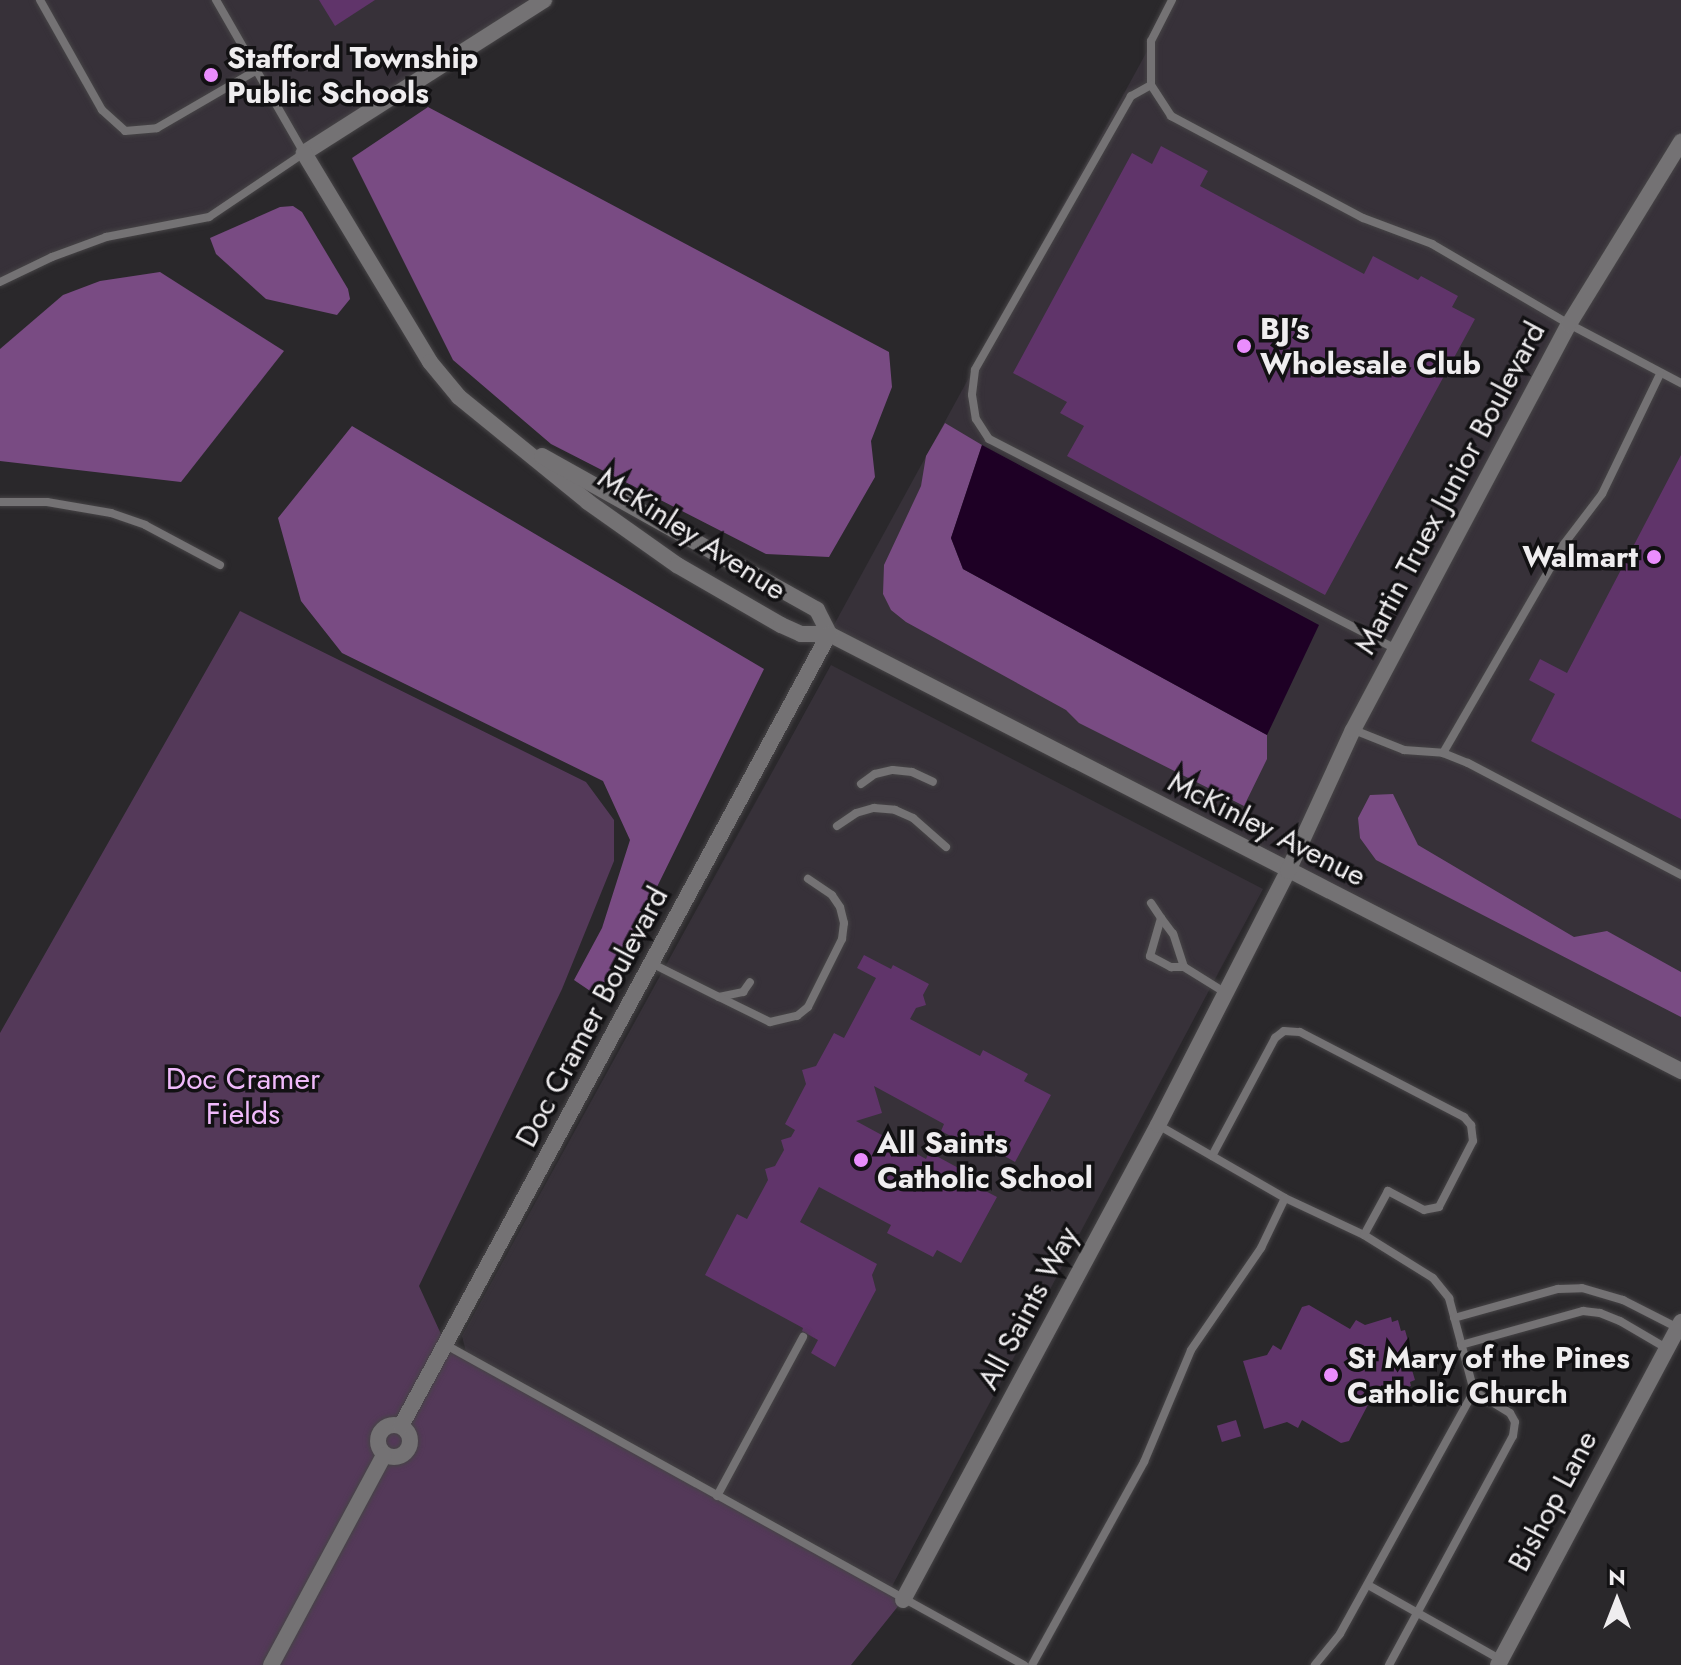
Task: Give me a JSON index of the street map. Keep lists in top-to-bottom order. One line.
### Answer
{"streets":{"street":["Martin Truex Junior Boulevard","McKinley Avenue","Doc Cramer Boulevard","All Saints Way","Bishop Lane"]},"crossings":[["Martin Truex Junior Boulevard","McKinley Avenue"],["Martin Truex Junior Boulevard","All Saints Way"],["McKinley Avenue","Doc Cramer Boulevard"],["McKinley Avenue","All Saints Way"]],"parks":["Doc Cramer Fields"],"places":["Stafford Township Public Schools","BJ's Wholesale Club","Walmart","All Saints Catholic School","St Mary of the Pines Catholic Church"],"north":"top"}
